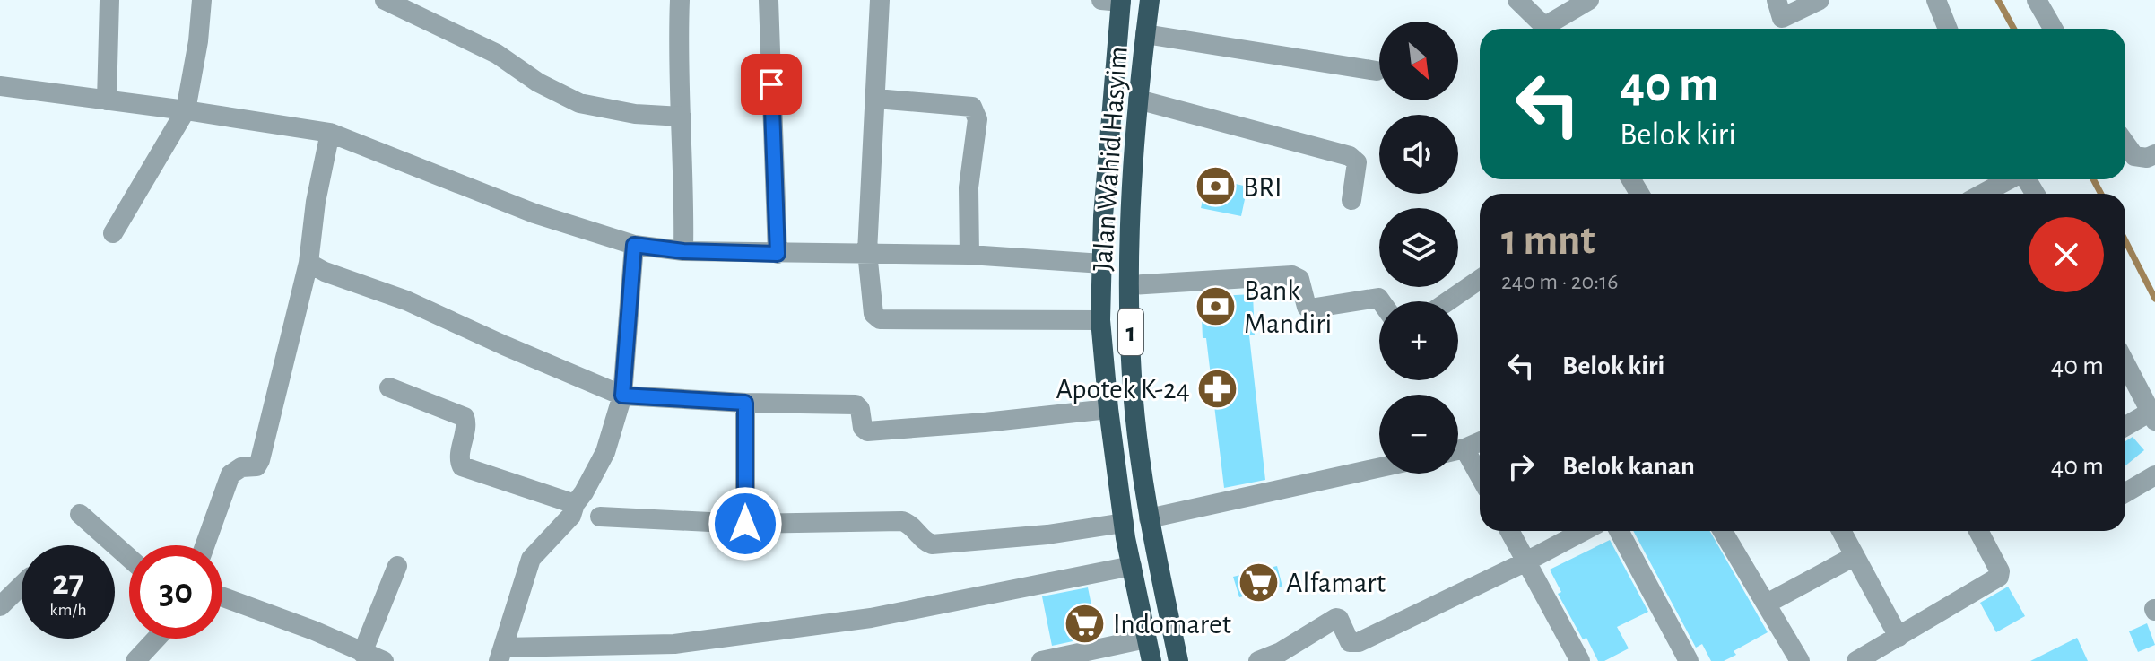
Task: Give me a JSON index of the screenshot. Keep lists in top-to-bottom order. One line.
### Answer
{"streets":{"highway":["Jalan Wahid Hasyim","1"]},"places":{"bank":["BRI","Bank Mandiri"],"pharmacy":["Apotek K-24"],"supermarket":["Alfamart","Indomaret"]},"north":"bottom right","page":{"map_buttons":["+","−"],"turn":["40 m","Belok kiri"],"heading":["1 mnt","240 m · 20:16"],"list":[{"name":"Belok kiri","value":"40 m"},{"name":"Belok kanan","value":"40 m"}],"speed":"27 km/h","limit":"30"}}
